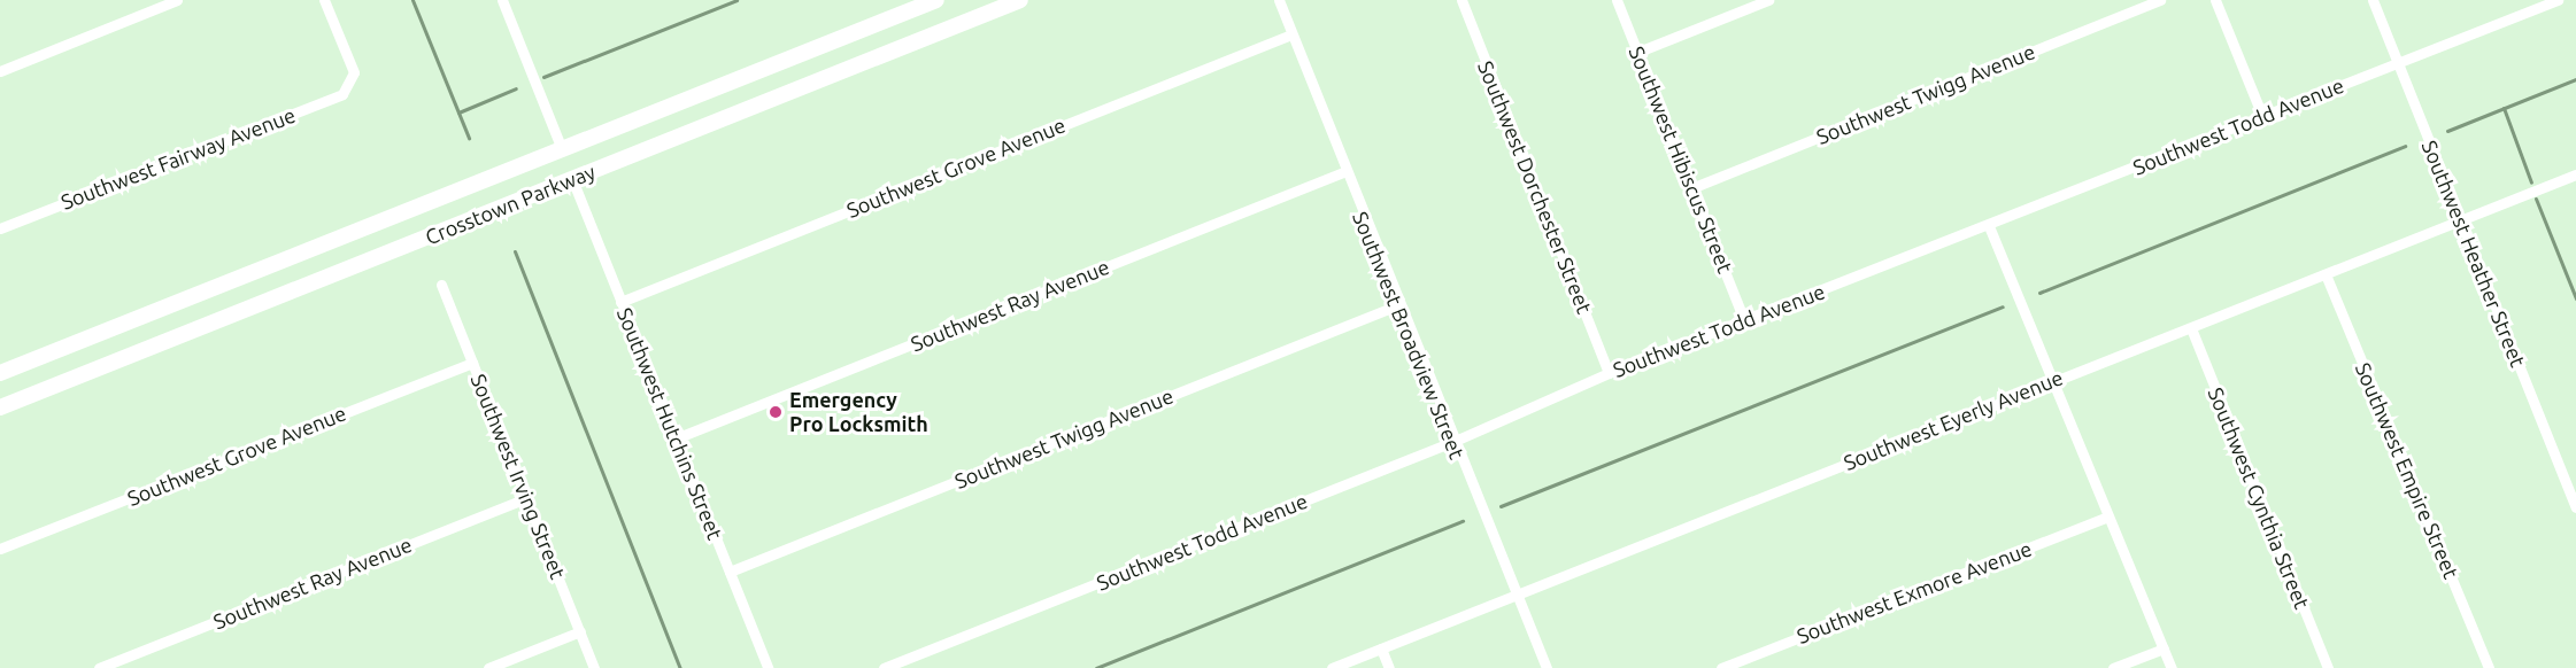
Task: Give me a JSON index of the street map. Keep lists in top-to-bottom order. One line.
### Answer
{"streets":{"main road":["Crosstown Parkway"],"street":["Southwest Twigg Avenue","Southwest Todd Avenue","Southwest Fairway Avenue","Southwest Hibiscus Street","Southwest Grove Avenue","Southwest Dorchester Street","Southwest Heather Street","Southwest Ray Avenue","Southwest Broadview Street","Southwest Eyerly Avenue","Southwest Hutchins Street","Southwest Empire Street","Southwest Irving Street","Southwest Cynthia Street","Southwest Exmore Avenue"]},"crossings":[["Southwest Twigg Avenue","Southwest Hibiscus Street"],["Southwest Twigg Avenue","Southwest Broadview Street"],["Southwest Twigg Avenue","Southwest Hutchins Street"],["Southwest Todd Avenue","Southwest Hibiscus Street"],["Southwest Todd Avenue","Southwest Dorchester Street"],["Southwest Todd Avenue","Southwest Heather Street"],["Southwest Todd Avenue","Southwest Broadview Street"],["Southwest Grove Avenue","Southwest Broadview Street"],["Southwest Grove Avenue","Southwest Hutchins Street"],["Southwest Grove Avenue","Southwest Irving Street"],["Crosstown Parkway","Southwest Hutchins Street"],["Southwest Heather Street","Southwest Eyerly Avenue"],["Southwest Ray Avenue","Southwest Broadview Street"],["Southwest Ray Avenue","Southwest Hutchins Street"],["Southwest Ray Avenue","Southwest Irving Street"],["Southwest Broadview Street","Southwest Eyerly Avenue"],["Southwest Eyerly Avenue","Southwest Empire Street"],["Southwest Eyerly Avenue","Southwest Cynthia Street"]],"places":["Emergency Pro Locksmith"]}
